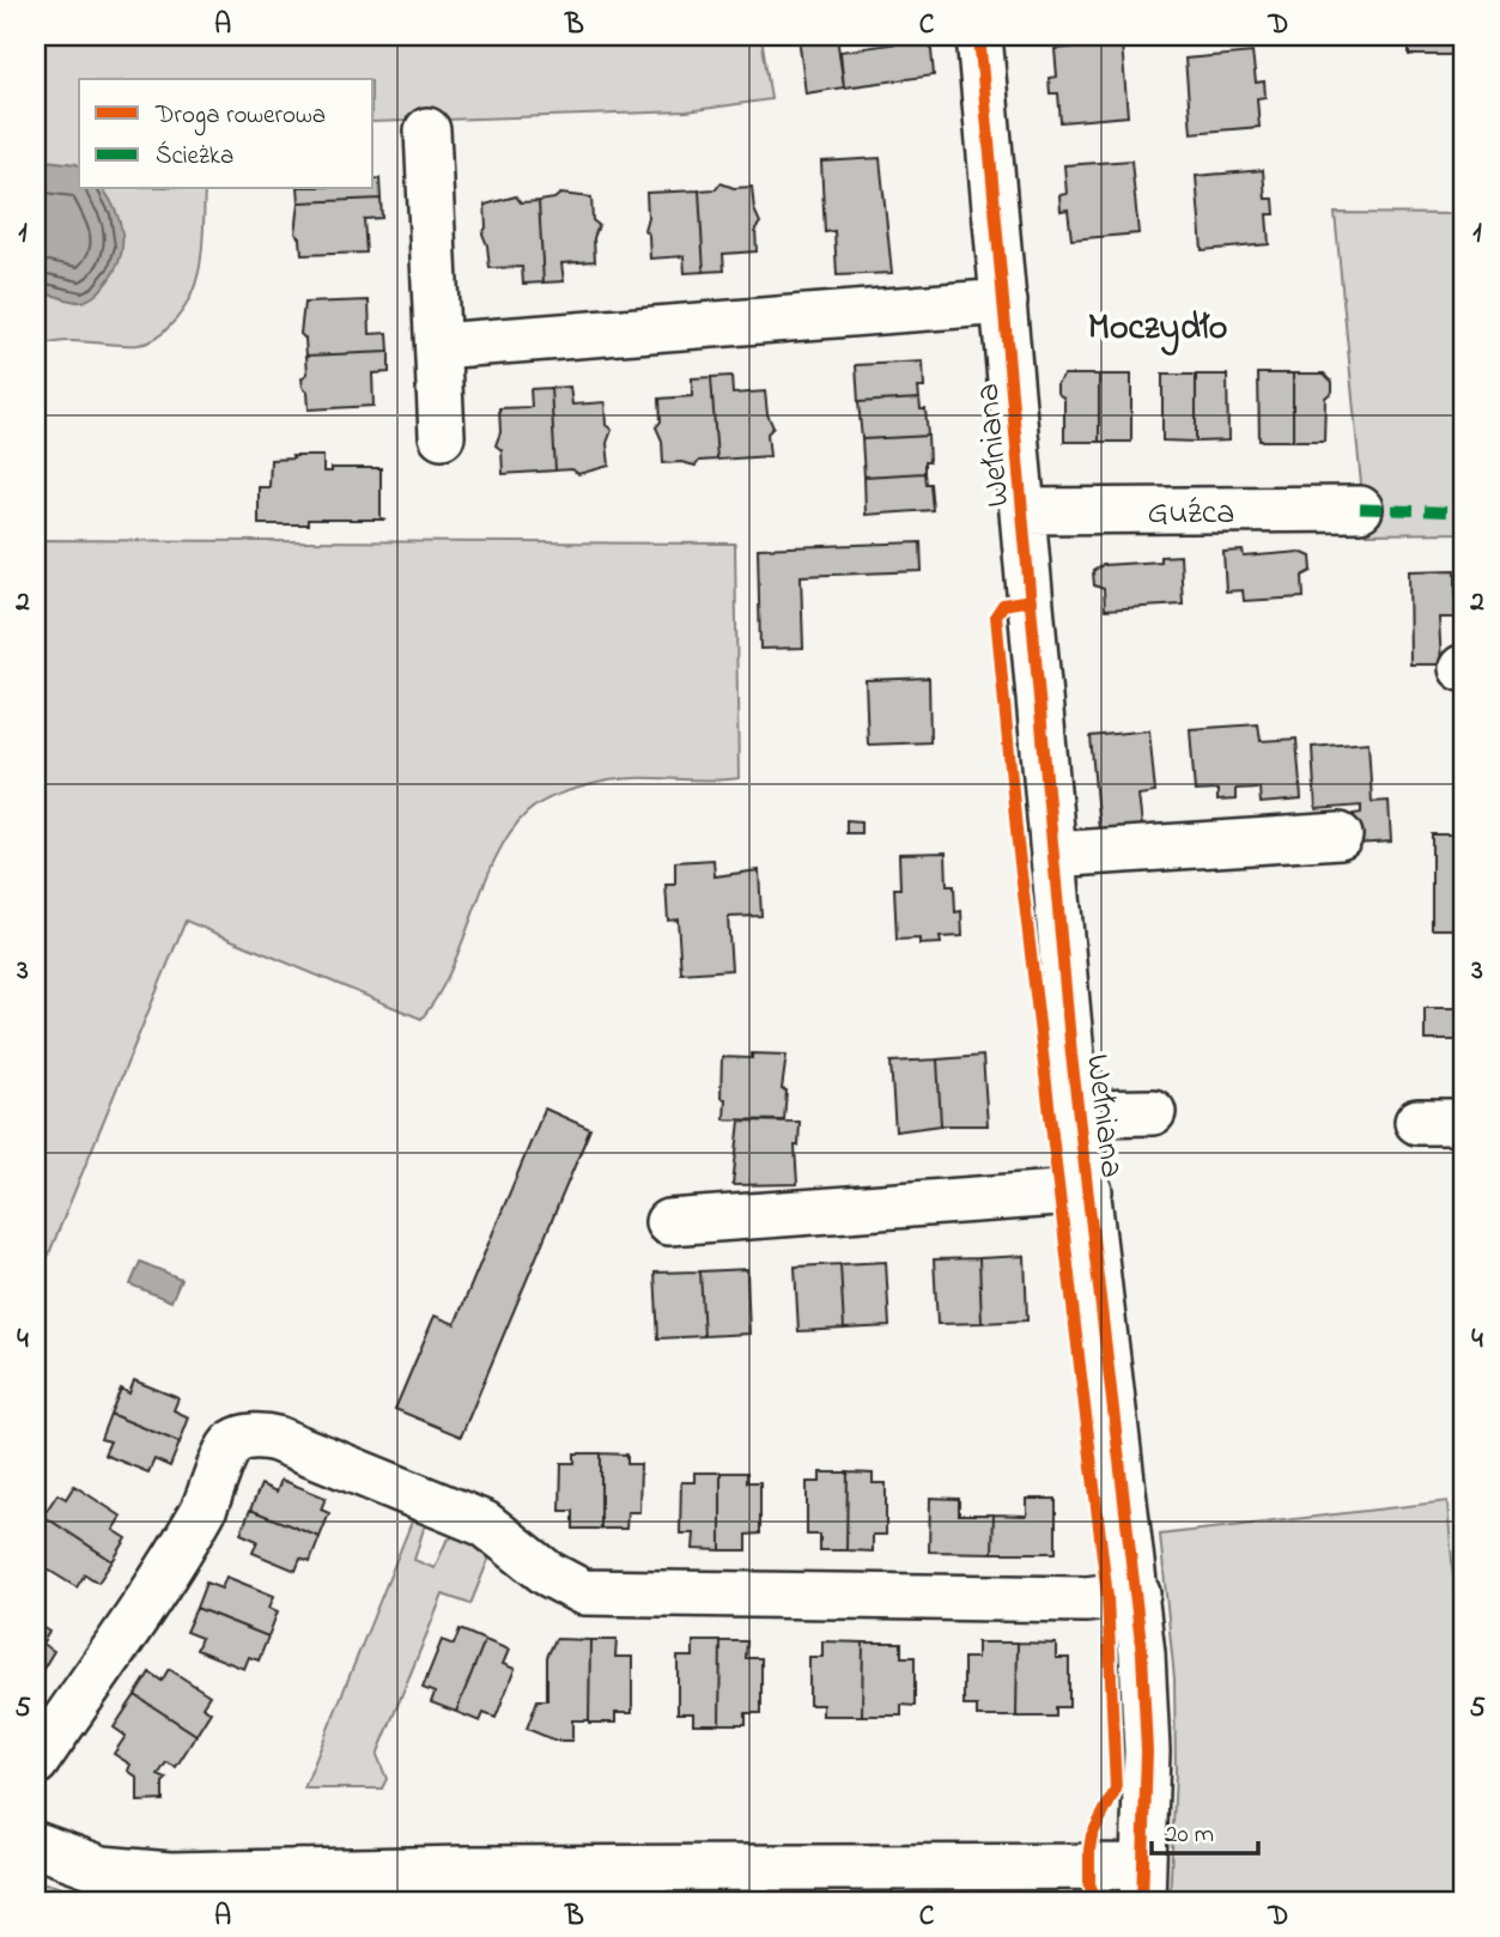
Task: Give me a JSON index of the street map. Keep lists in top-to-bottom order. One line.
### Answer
{"streets":{"street":["Wełniana","Guźca"]},"crossings":[["Wełniana","Guźca"]],"districts":["Moczydło"],"legend":["Droga rowerowa","Ścieżka"],"scale_bar":"20 m","grid":{"columns":["A","B","C","D"],"rows":["1","2","3","4","5"]}}
